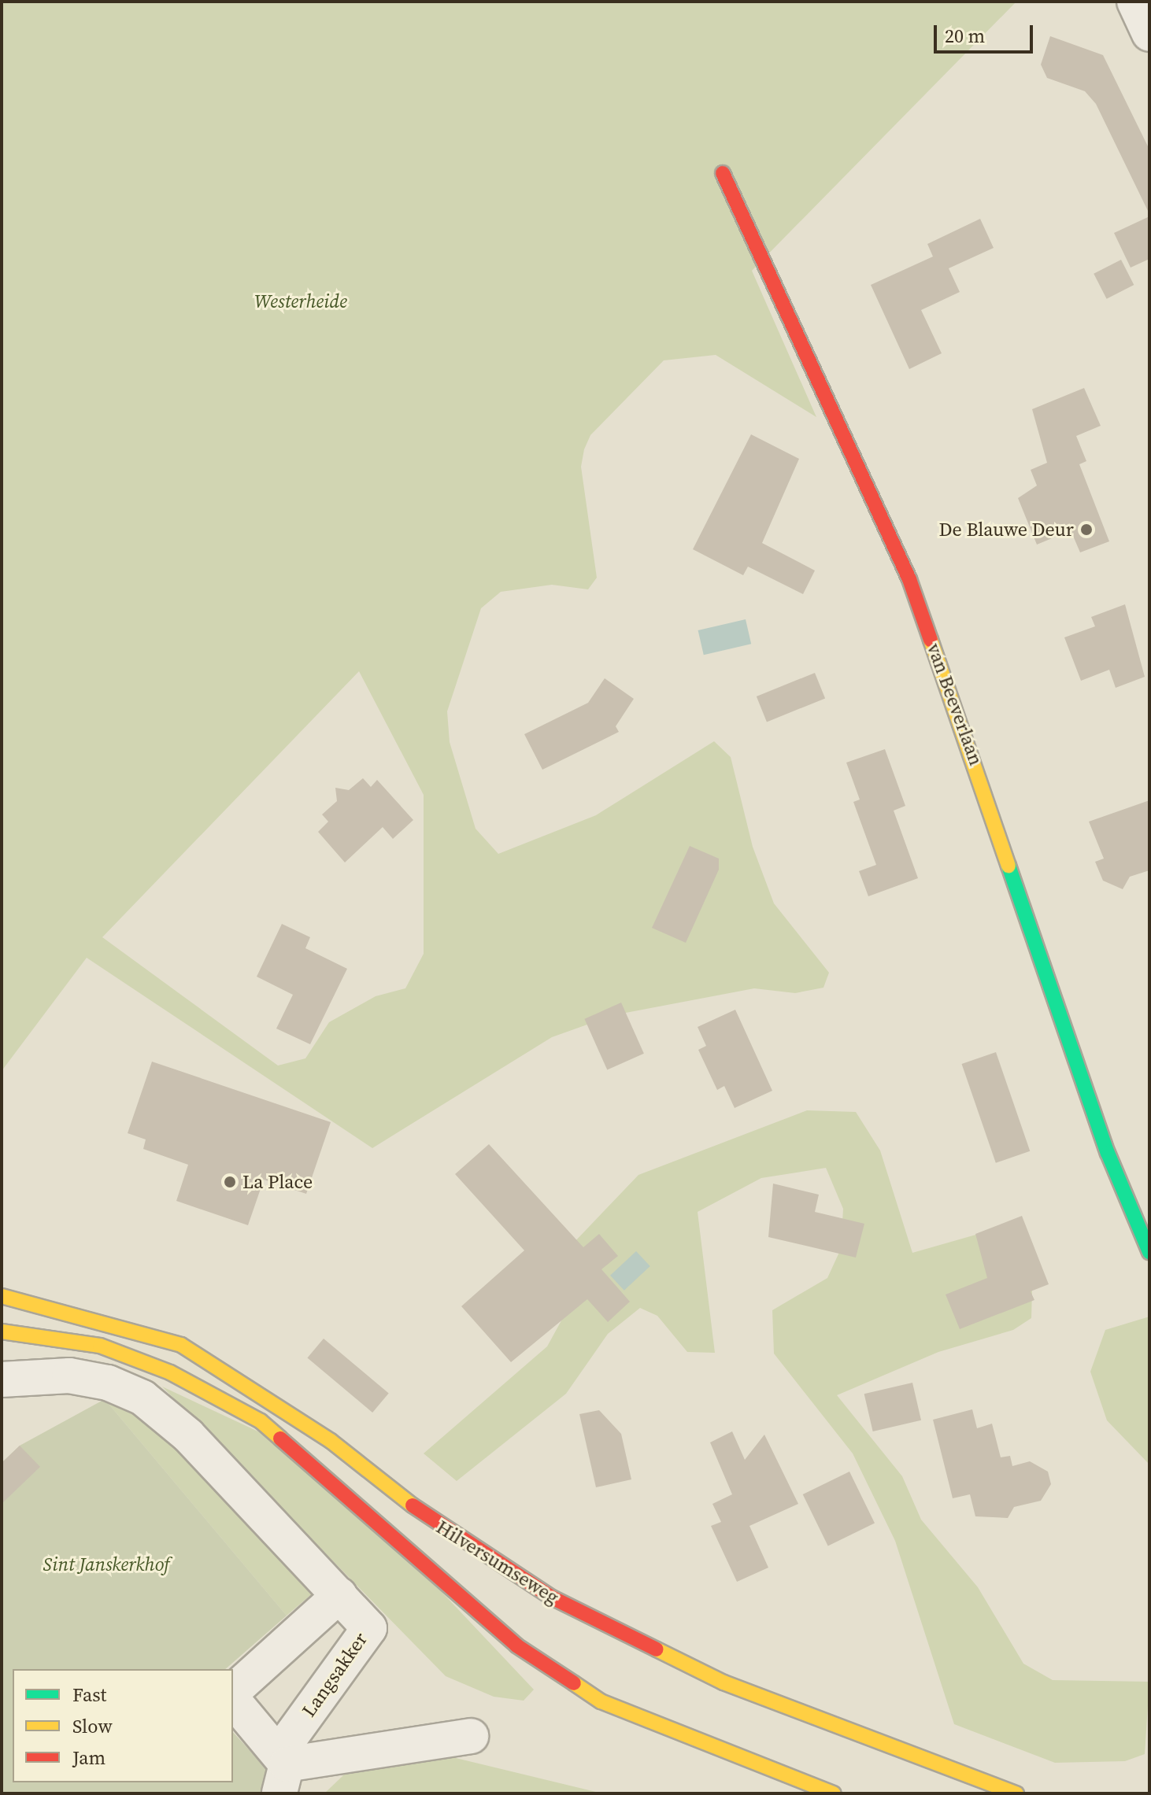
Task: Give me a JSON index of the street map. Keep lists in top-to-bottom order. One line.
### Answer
{"streets":{"main road":["van Beeverlaan","Hilversumseweg"],"street":["Langsakker"]},"parks":["Westerheide","Sint Janskerkhof"],"places":["De Blauwe Deur","La Place"],"legend":["Fast","Slow","Jam"],"scale_bar":"20 m"}
